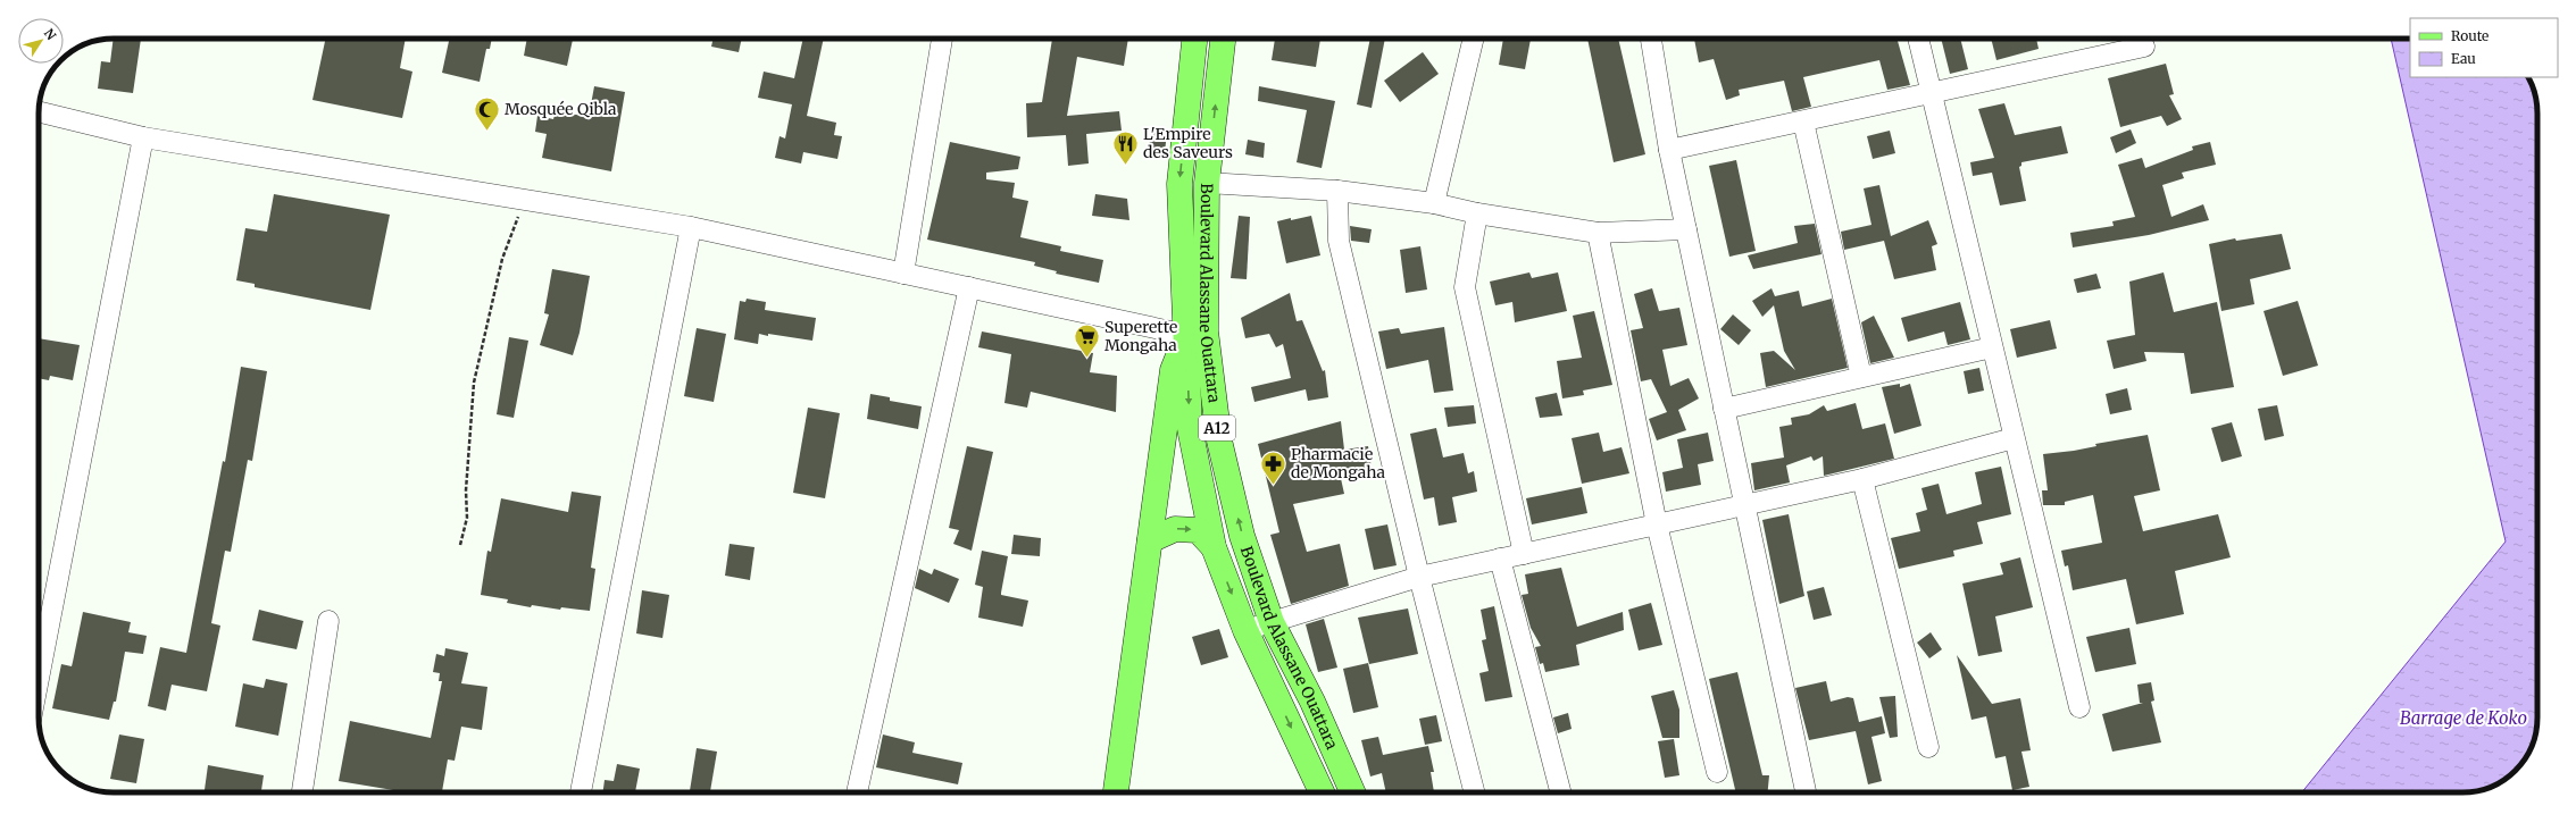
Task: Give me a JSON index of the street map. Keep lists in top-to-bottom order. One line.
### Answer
{"streets":{"main road":["Boulevard Alassane Ouattara","A12"]},"crossings":[["Boulevard Alassane Ouattara","A12"]],"water":["Barrage de Koko"],"places":{"mosque":["Mosquée Qibla"],"restaurant":["L'Empire des Saveurs"],"supermarket":["Superette Mongaha"],"pharmacy":["Pharmacie de Mongaha"]},"legend":["Route","Eau"],"north":"top right"}
